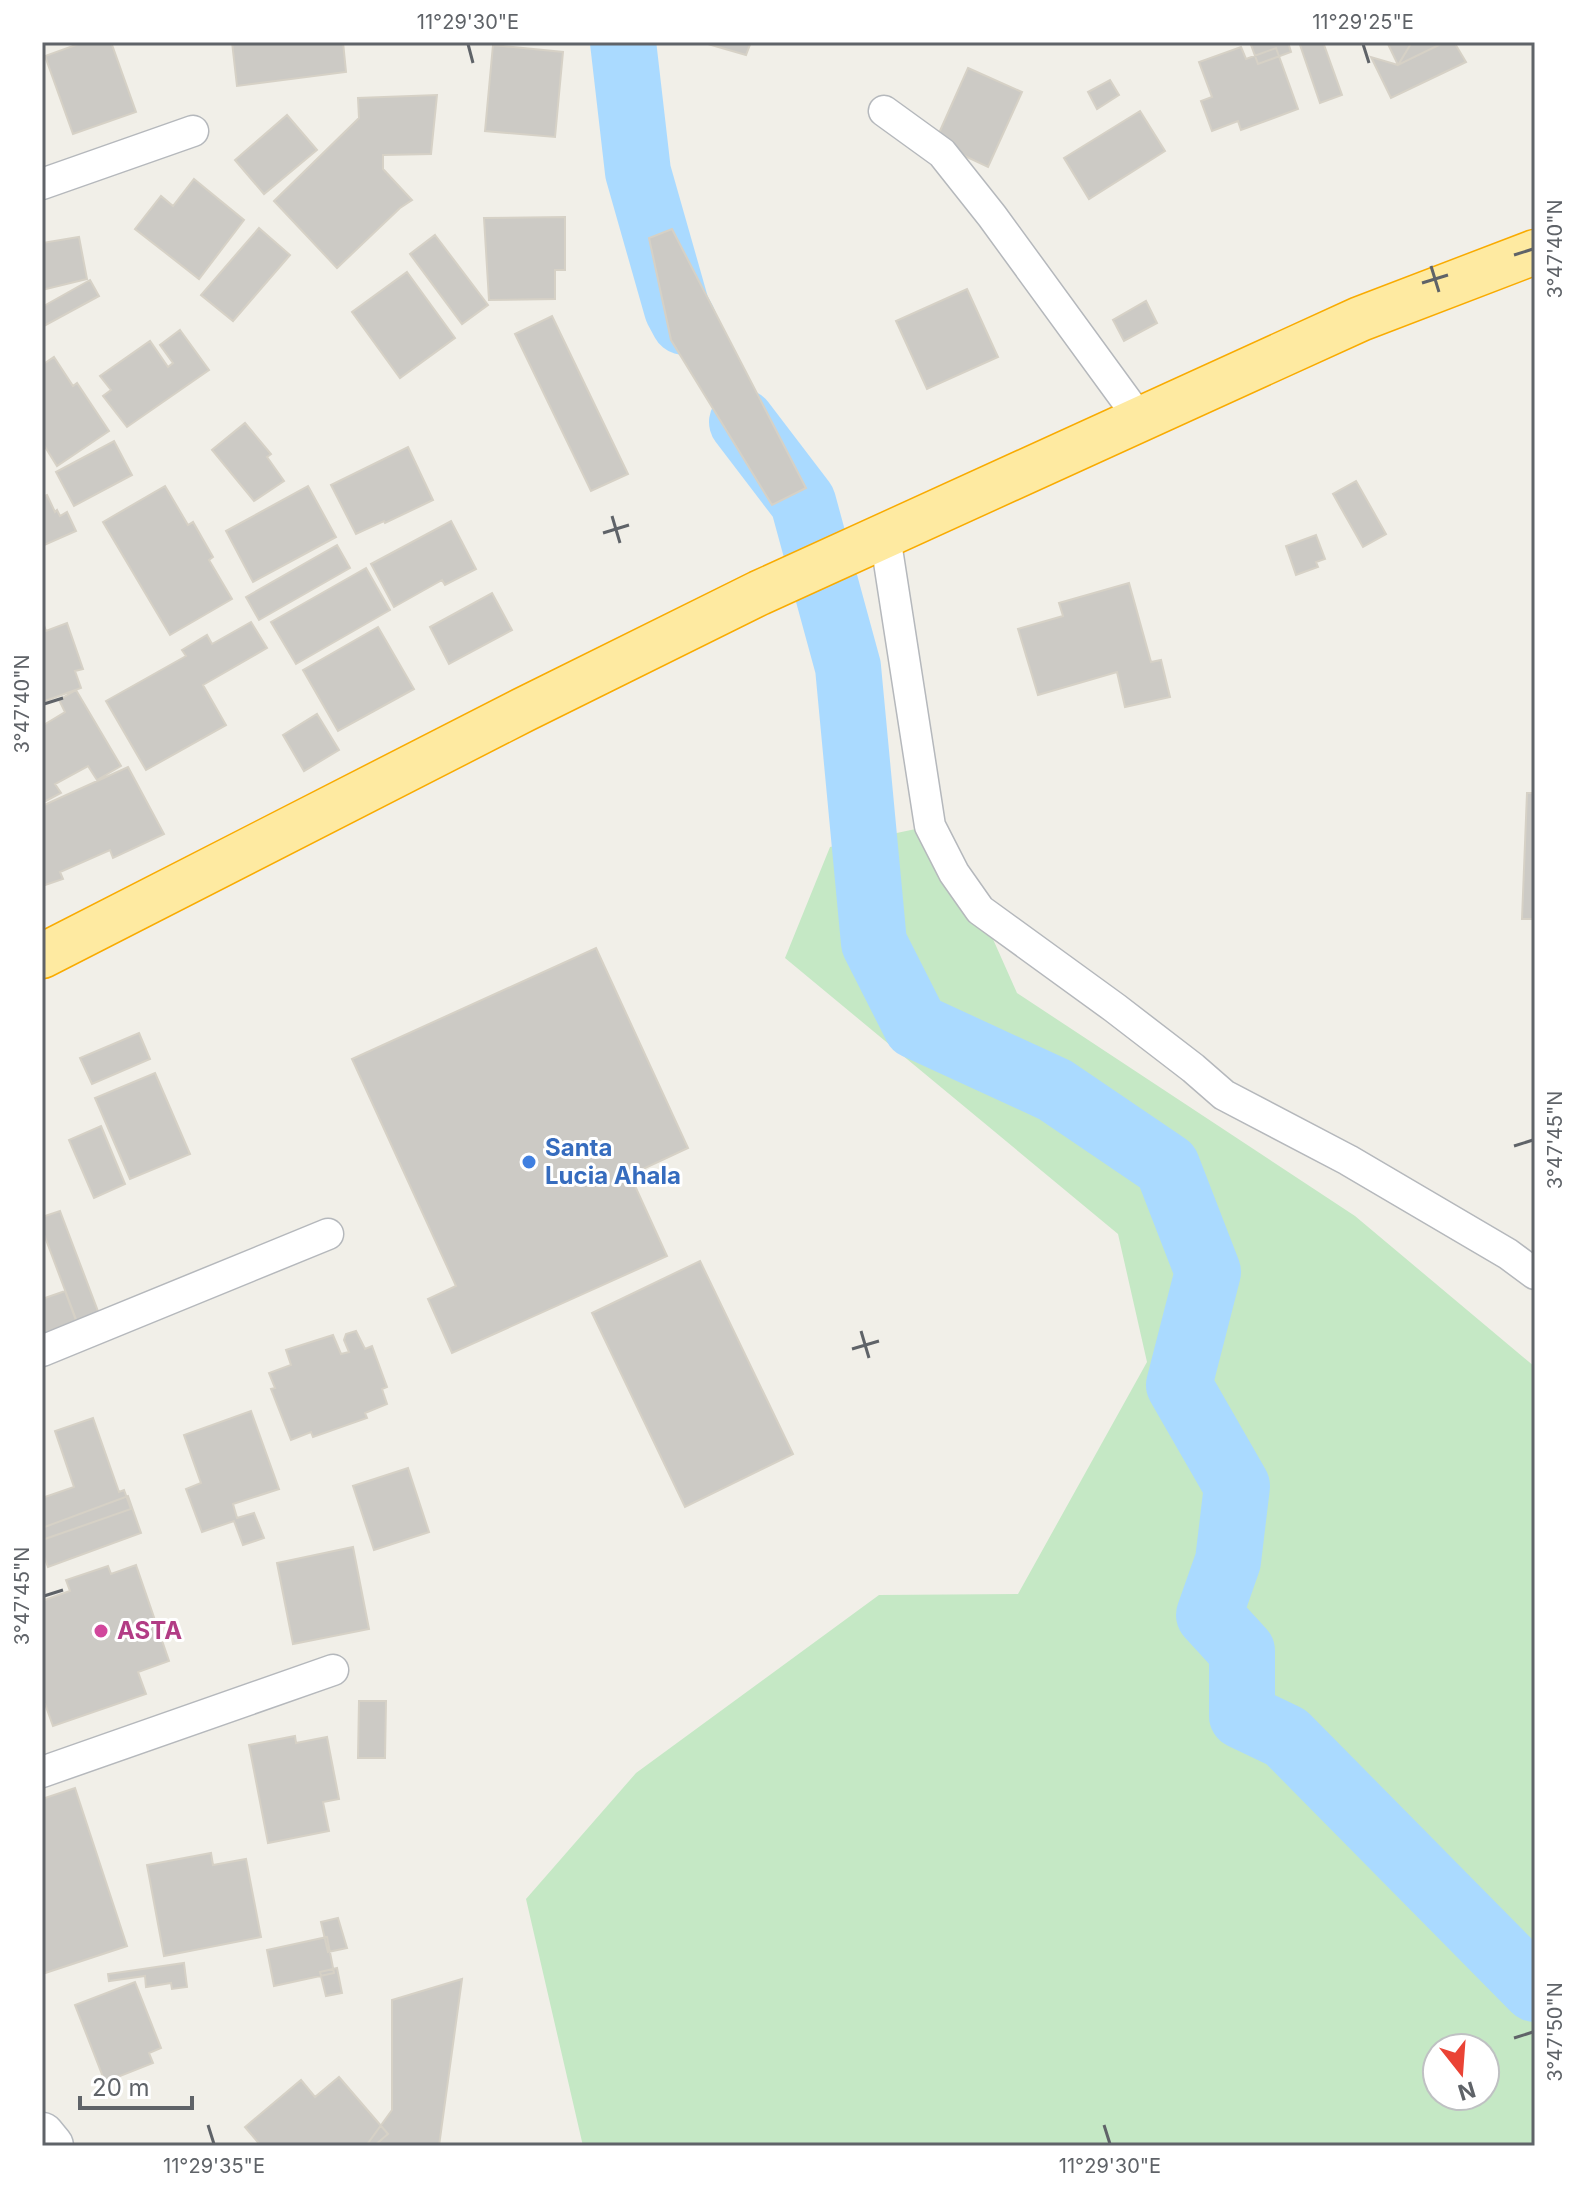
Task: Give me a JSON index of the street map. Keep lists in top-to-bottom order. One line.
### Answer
{"places":["Santa Lucia Ahala","ASTA"],"scale_bar":"20 m","north":"bottom","coordinates":["11°29'30\"E","11°29'25\"E","3°47'40\"N","3°47'45\"N","3°47'50\"N","11°29'35\"E"]}
